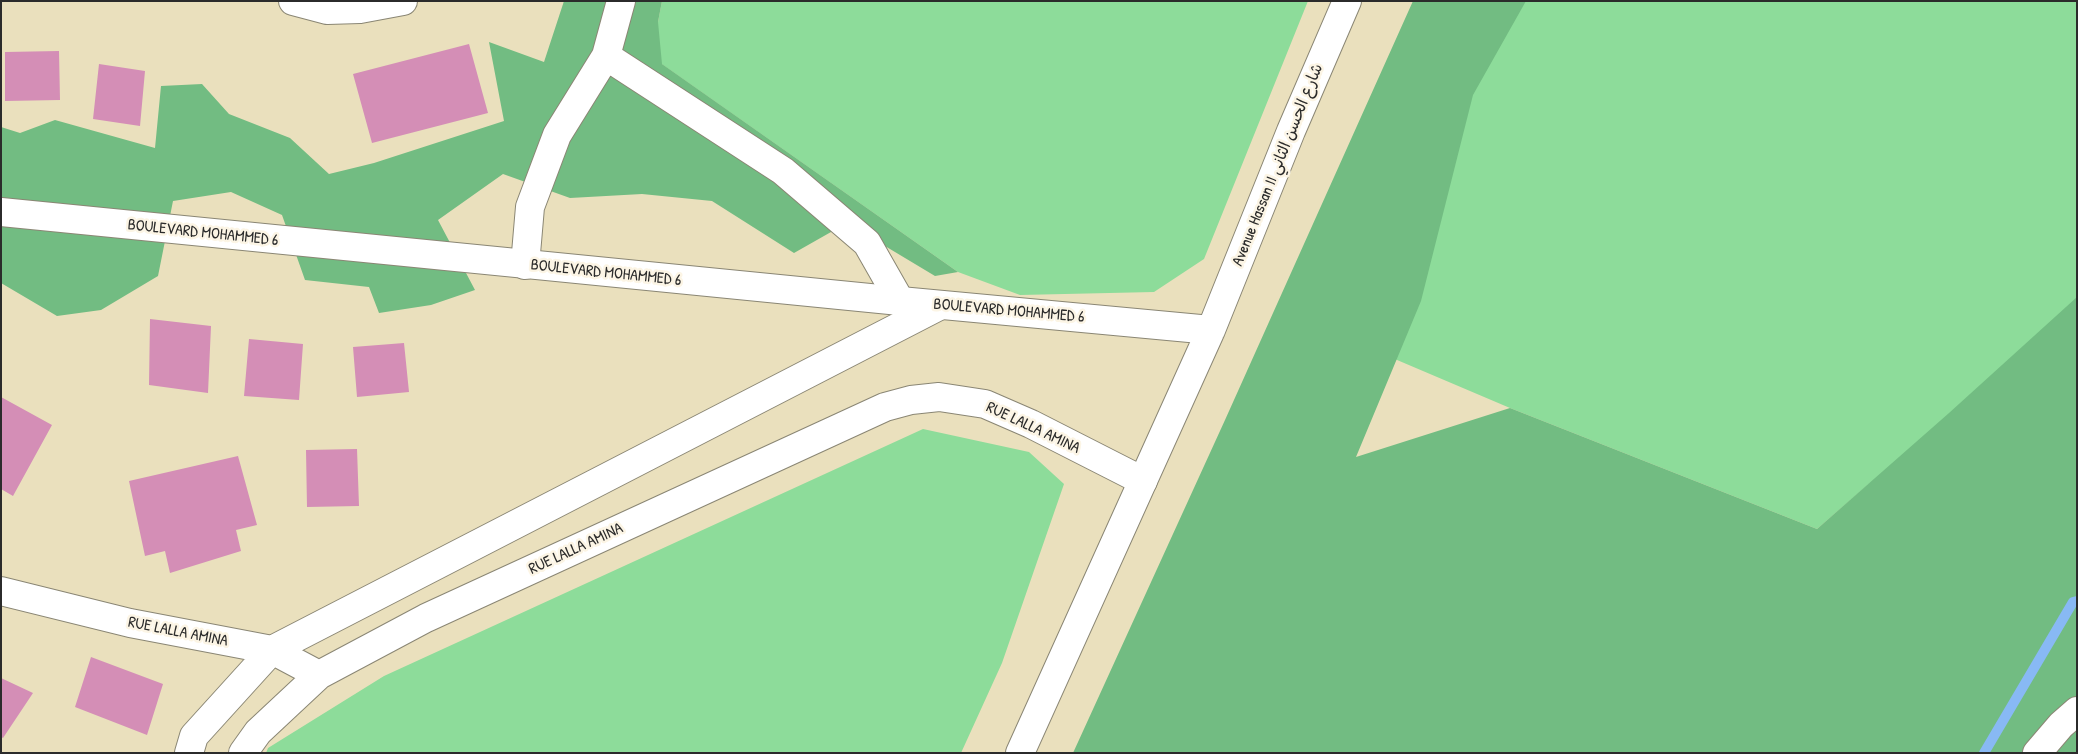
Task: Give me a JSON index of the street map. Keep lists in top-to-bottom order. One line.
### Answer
{"streets":{"street":["Avenue Hassan II شارع الحسن الثاني","BOULEVARD MOHAMMED 6","RUE LALLA AMINA"]},"crossings":[["Avenue Hassan II شارع الحسن الثاني","BOULEVARD MOHAMMED 6"],["Avenue Hassan II شارع الحسن الثاني","RUE LALLA AMINA"]]}
